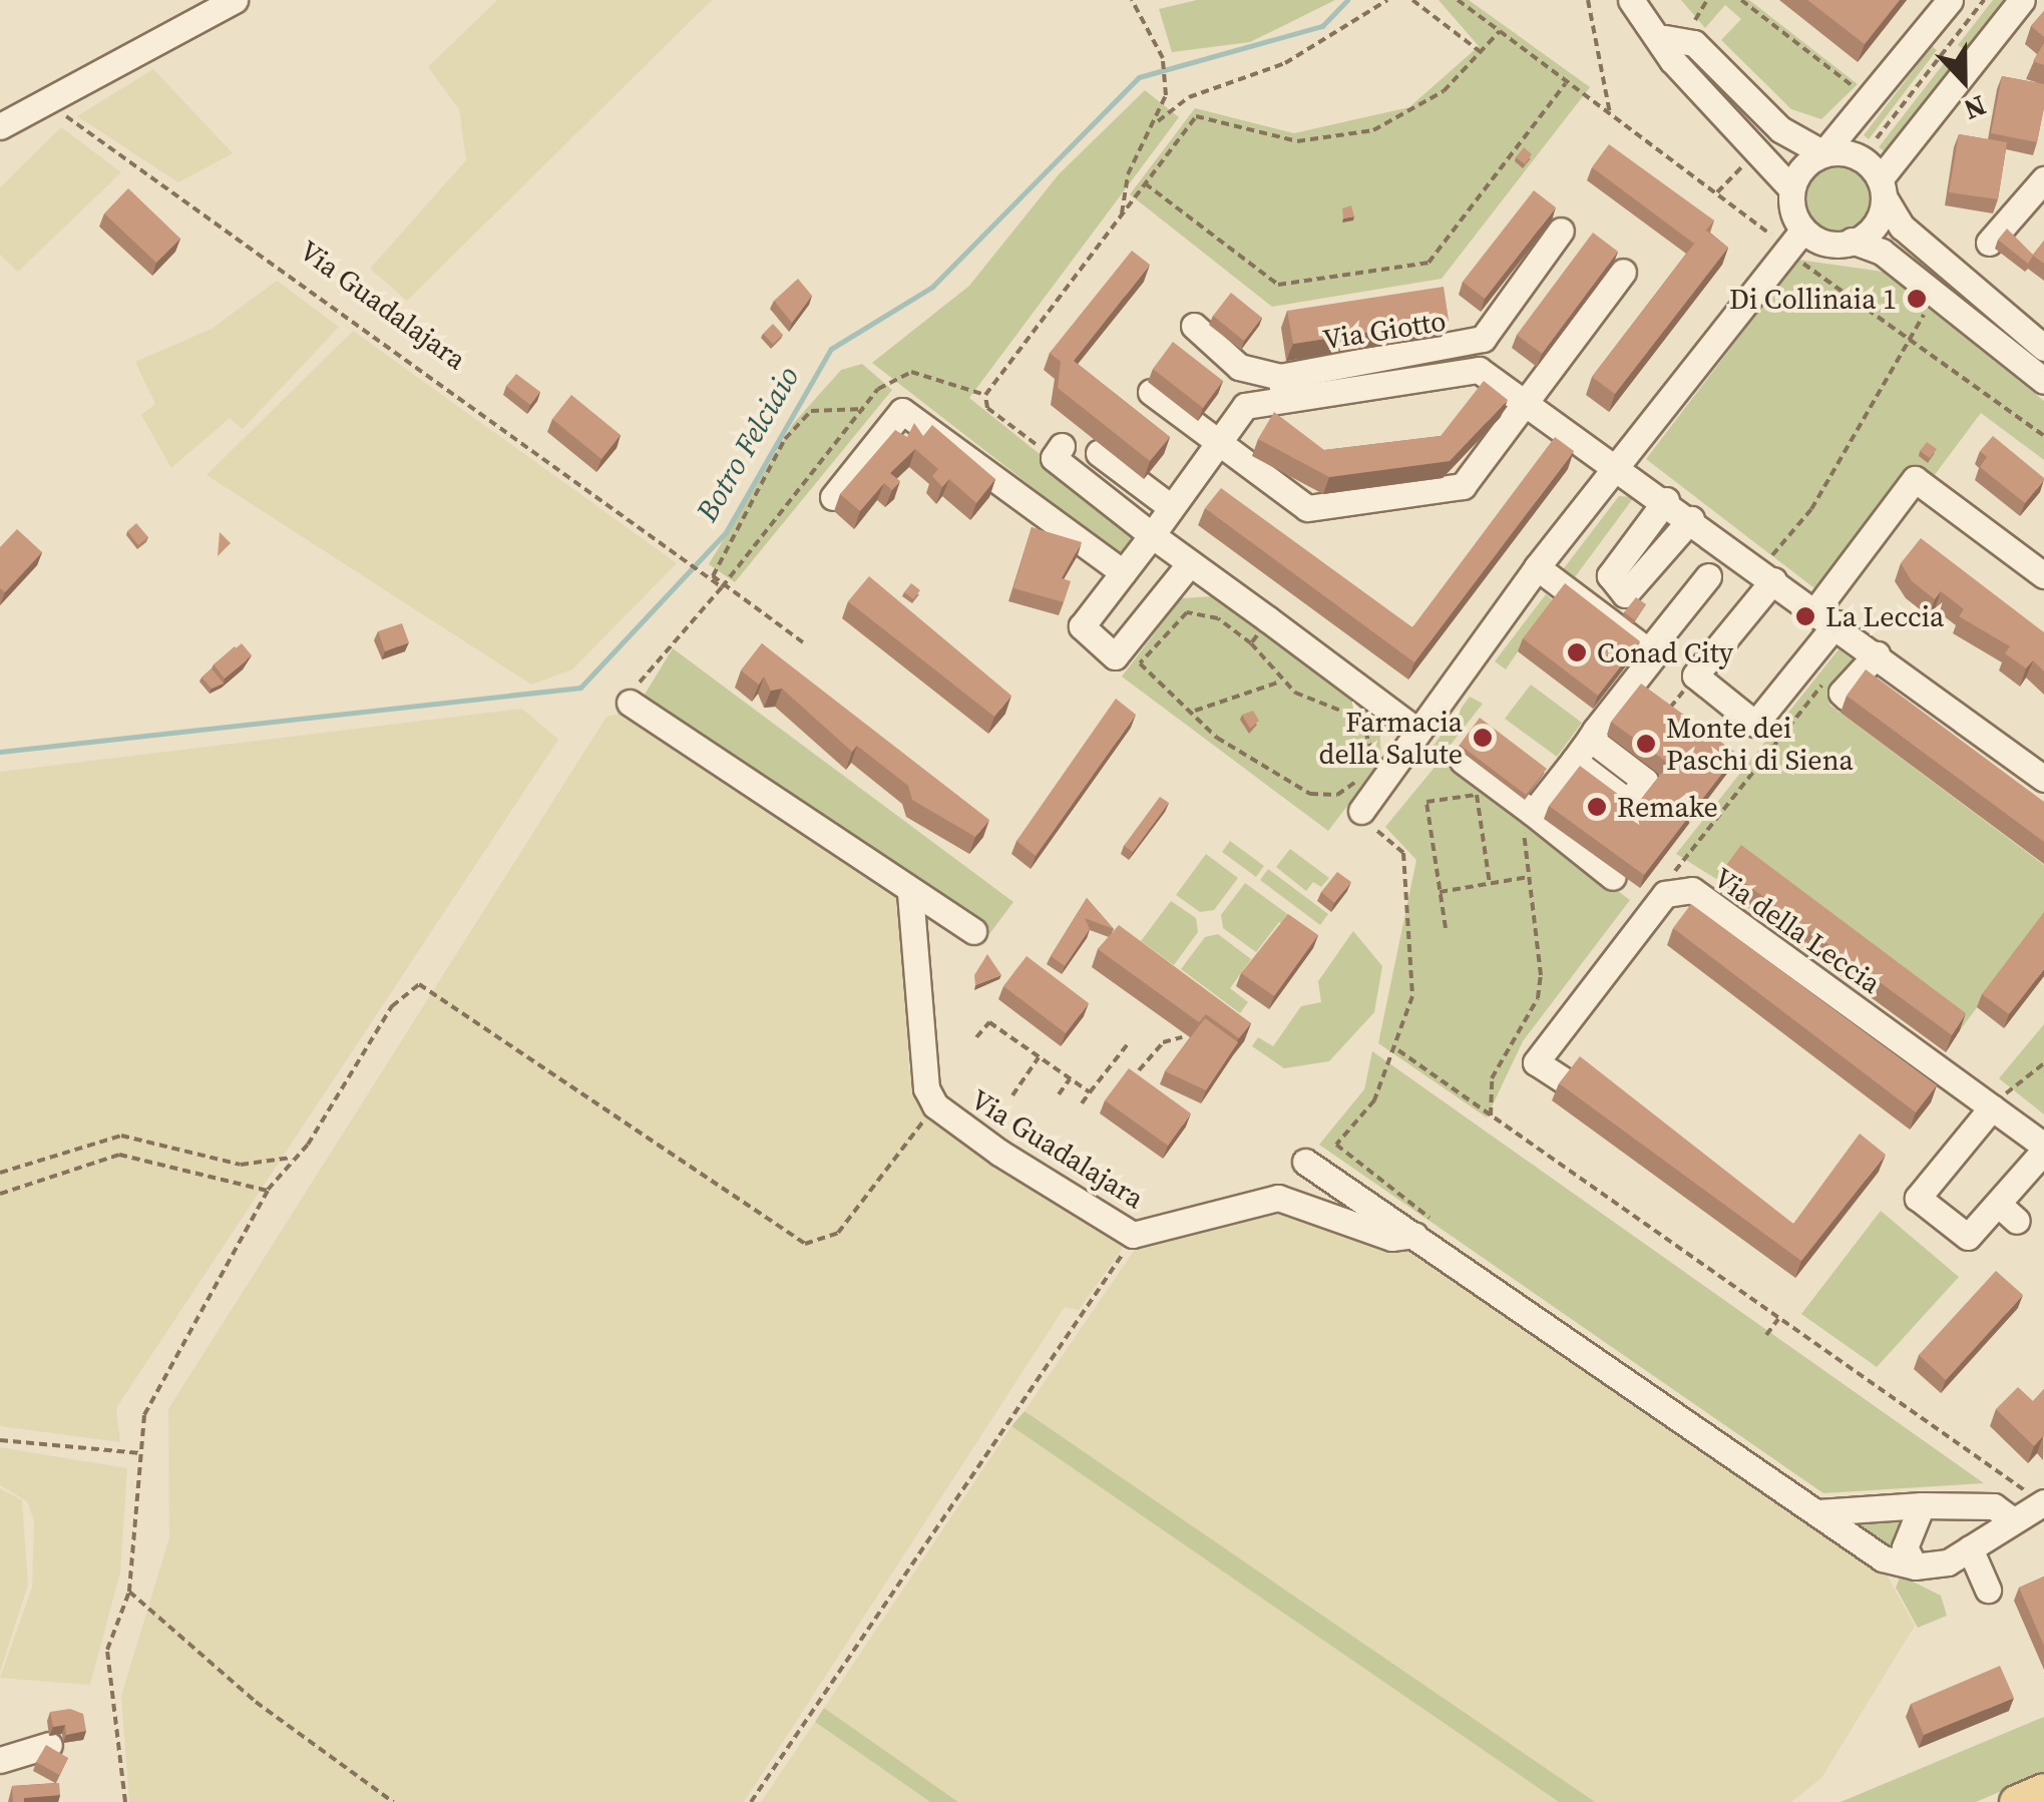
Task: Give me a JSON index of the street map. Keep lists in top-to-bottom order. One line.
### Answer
{"streets":{"street":["Via Guadalajara","Via Giotto","Via della Leccia"]},"water":["Botro Felciaio"],"places":["Di Collinaia 1","La Leccia","Conad City","Farmacia della Salute","Monte dei Paschi di Siena","Remake"],"north":"bottom"}
